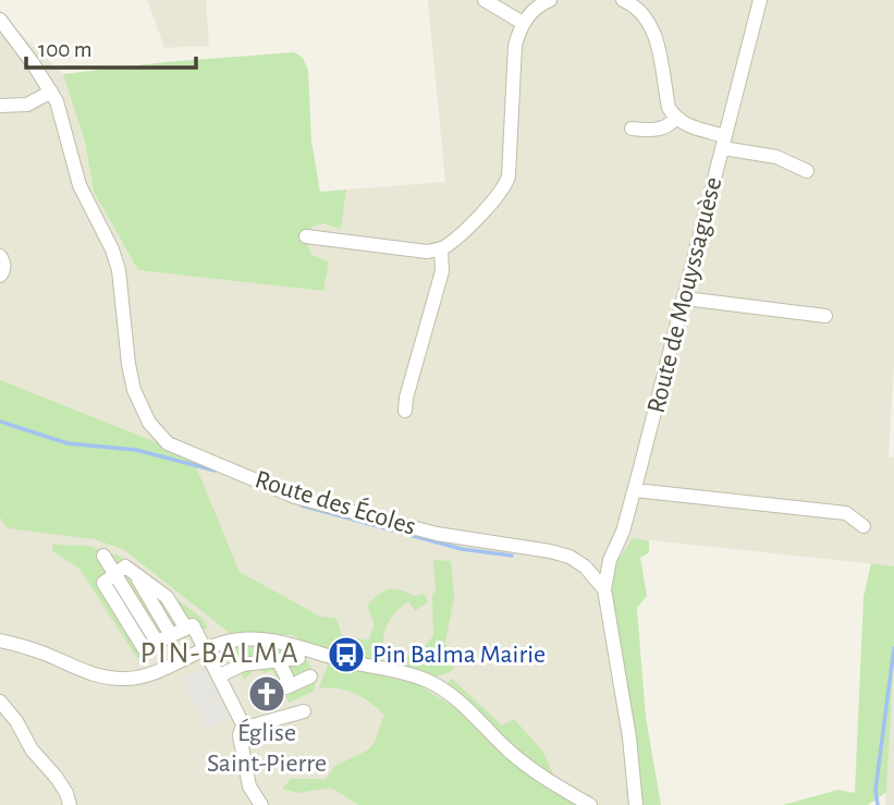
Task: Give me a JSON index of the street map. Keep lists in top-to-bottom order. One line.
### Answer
{"streets":{"street":["Route de Mouyssaguèse","Route des Écoles"]},"crossings":[["Route de Mouyssaguèse","Route des Écoles"]],"districts":["PIN-BALMA"],"places":{"bus stop":["Pin Balma Mairie"],"church":["Église Saint-Pierre"]},"scale_bar":"100 m"}
